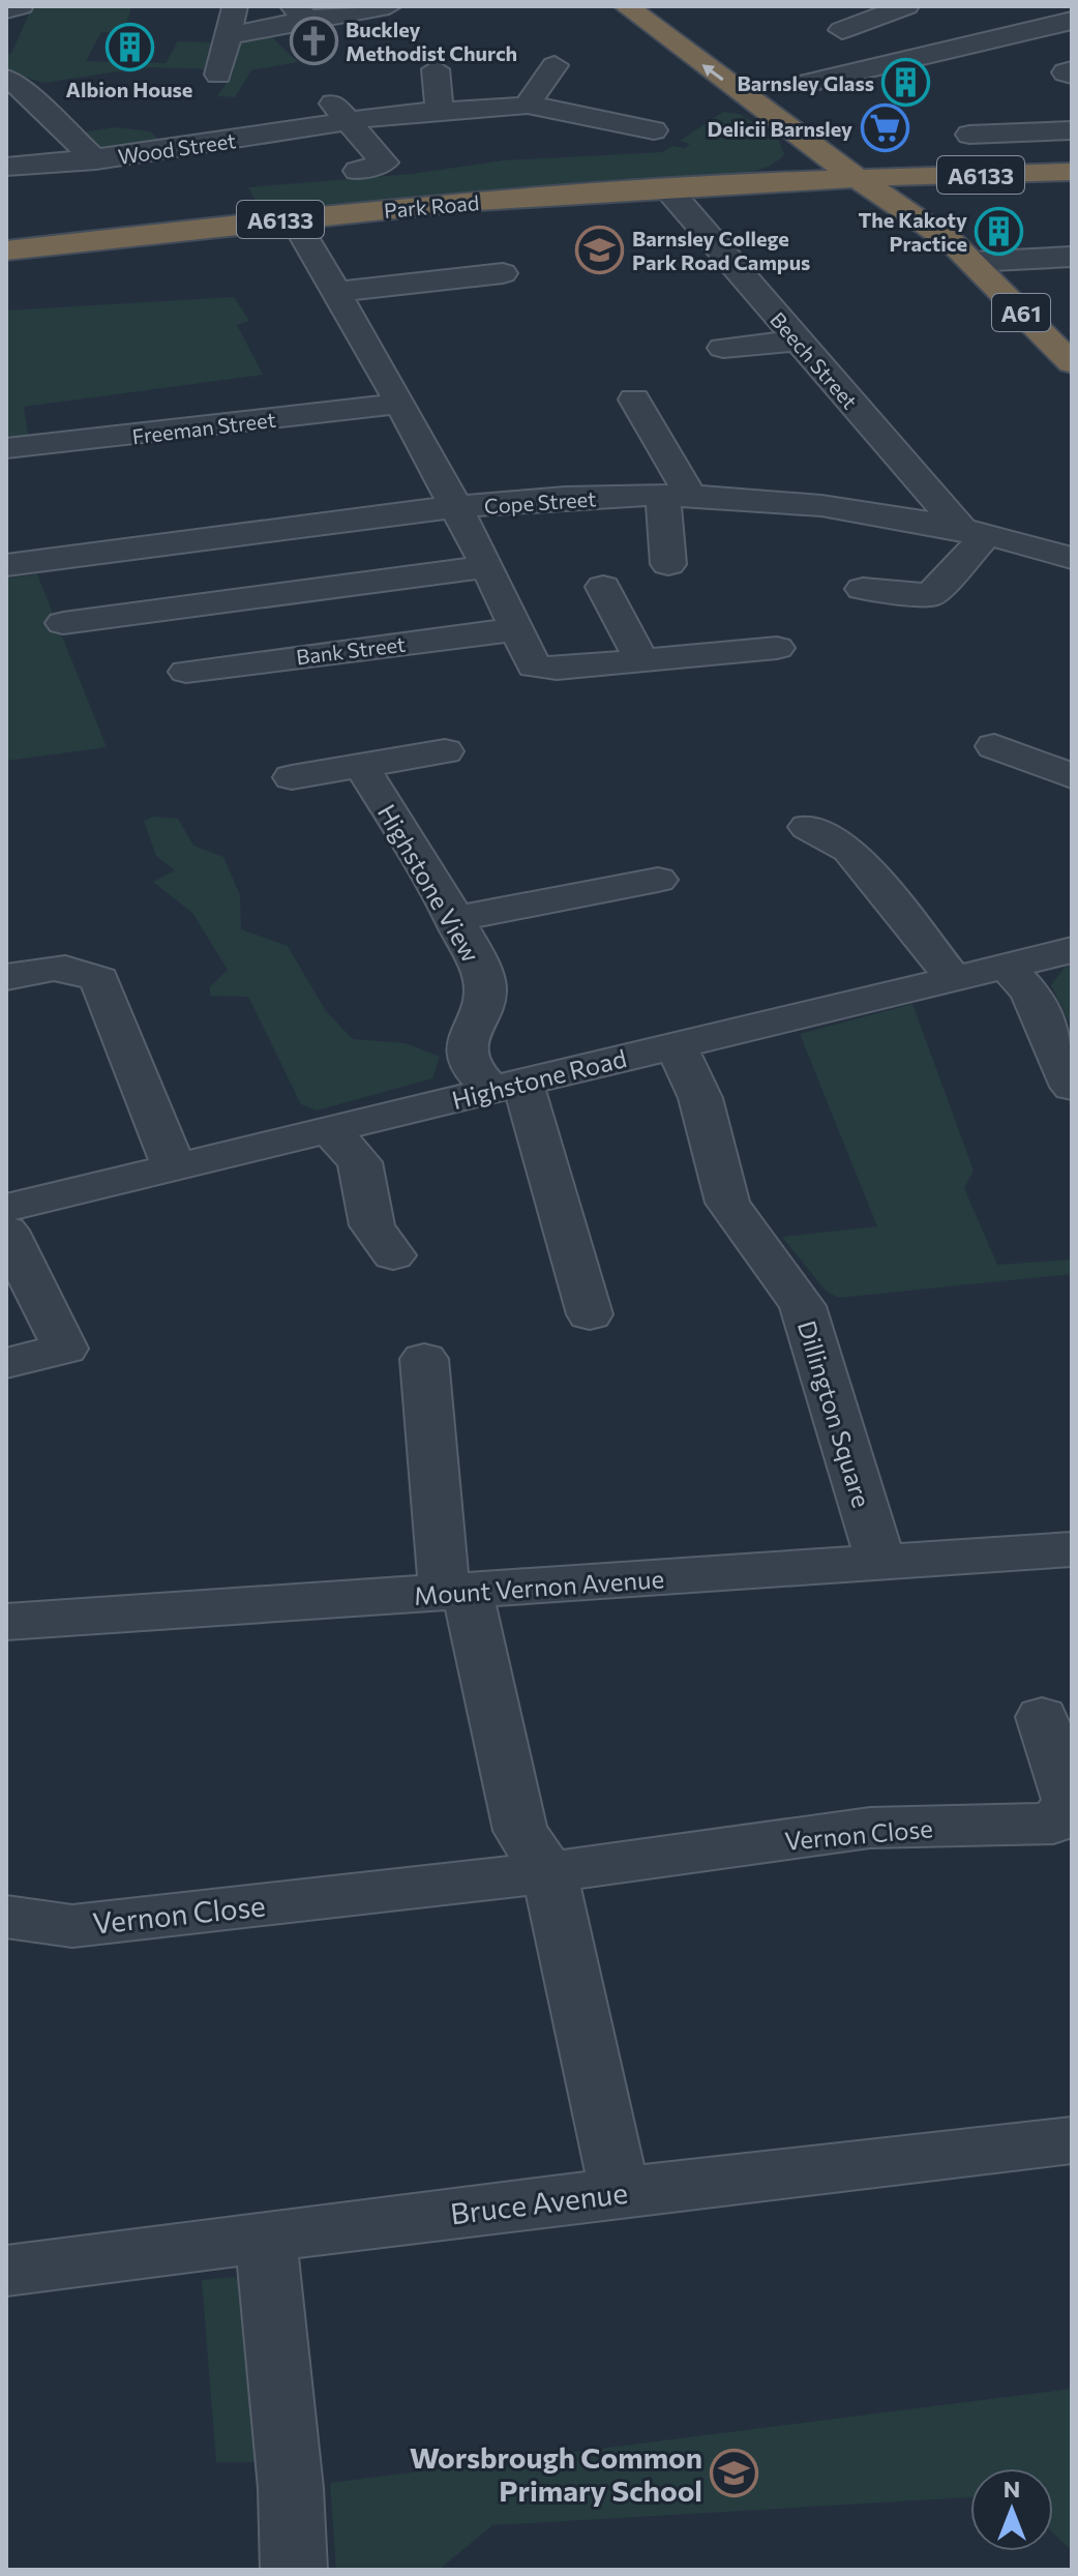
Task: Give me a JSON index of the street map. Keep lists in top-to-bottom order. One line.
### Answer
{"streets":{"highway":["A6133","Park Road","A61"],"street":["Wood Street","Beech Street","Freeman Street","Cope Street","Bank Street","Highstone View","Highstone Road","Dillington Square","Mount Vernon Avenue","Vernon Close","Bruce Avenue"]},"crossings":[["A6133","Park Road"],["A6133","A61"],["Park Road","A61"],["Park Road","Beech Street"],["Beech Street","Cope Street"],["Highstone View","Highstone Road"],["Highstone Road","Dillington Square"],["Dillington Square","Mount Vernon Avenue"]],"places":{"church":["Buckley Methodist Church"],"building":["Albion House","Barnsley Glass","The Kakoty Practice"],"supermarket":["Delicii Barnsley"],"school or university":["Barnsley College Park Road Campus","Worsbrough Common Primary School"]},"north":"top"}
